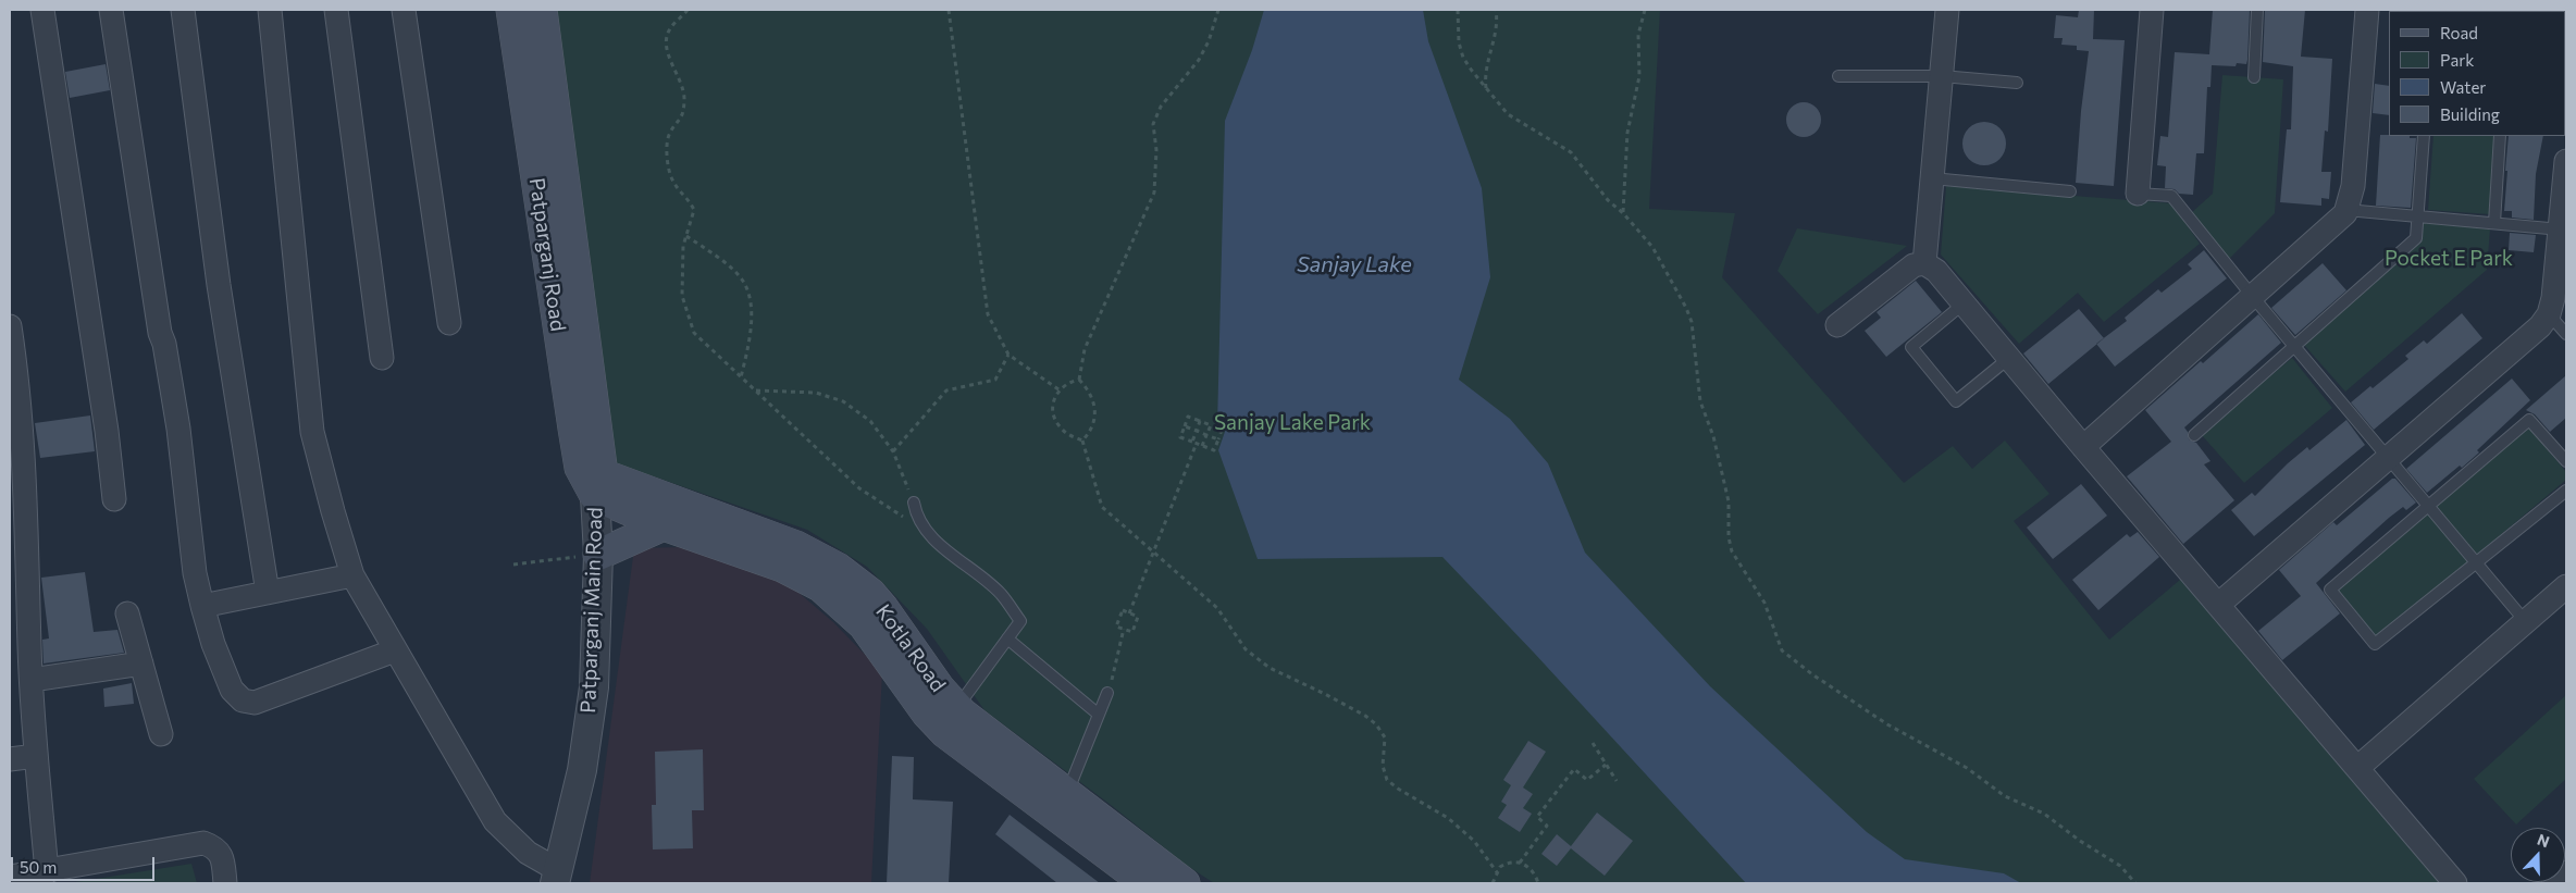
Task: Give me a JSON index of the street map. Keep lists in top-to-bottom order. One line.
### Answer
{"streets":{"main road":["Patparganj Road","Kotla Road"],"street":["Patparganj Main Road"]},"crossings":[["Patparganj Road","Patparganj Main Road"],["Patparganj Road","Kotla Road"],["Patparganj Main Road","Kotla Road"]],"water":["Sanjay Lake"],"parks":["Pocket E Park","Sanjay Lake Park"],"legend":["Road","Park","Water","Building"],"scale_bar":"50 m","north":"top"}
